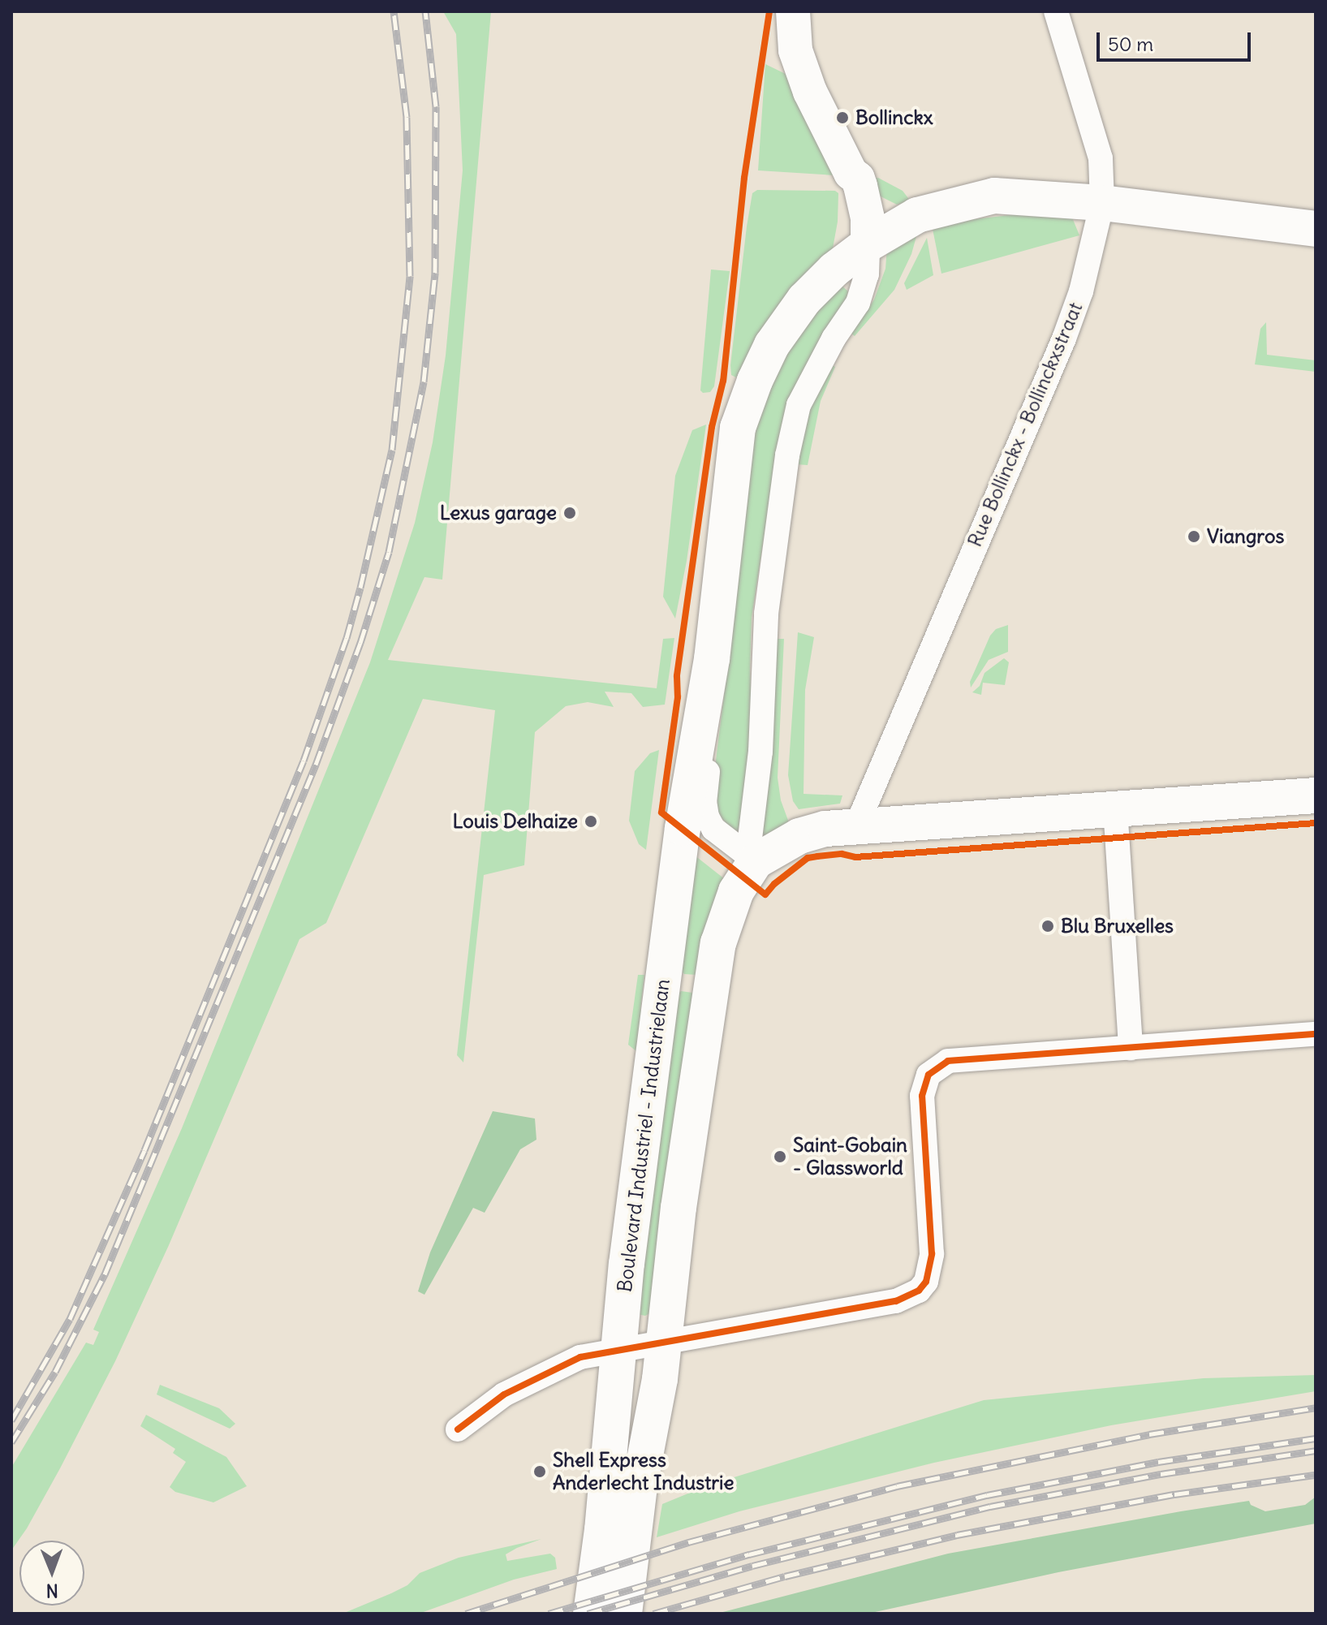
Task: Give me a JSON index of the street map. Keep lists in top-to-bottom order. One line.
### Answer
{"streets":{"highway":["Boulevard Industriel - Industrielaan"],"street":["Rue Bollinckx - Bollinckxstraat"]},"crossings":[["Rue Bollinckx - Bollinckxstraat","Boulevard Industriel - Industrielaan"]],"places":["Bollinckx","Lexus garage","Viangros","Louis Delhaize","Blu Bruxelles","Saint-Gobain - Glassworld","Shell Express Anderlecht Industrie"],"scale_bar":"50 m","north":"bottom"}
